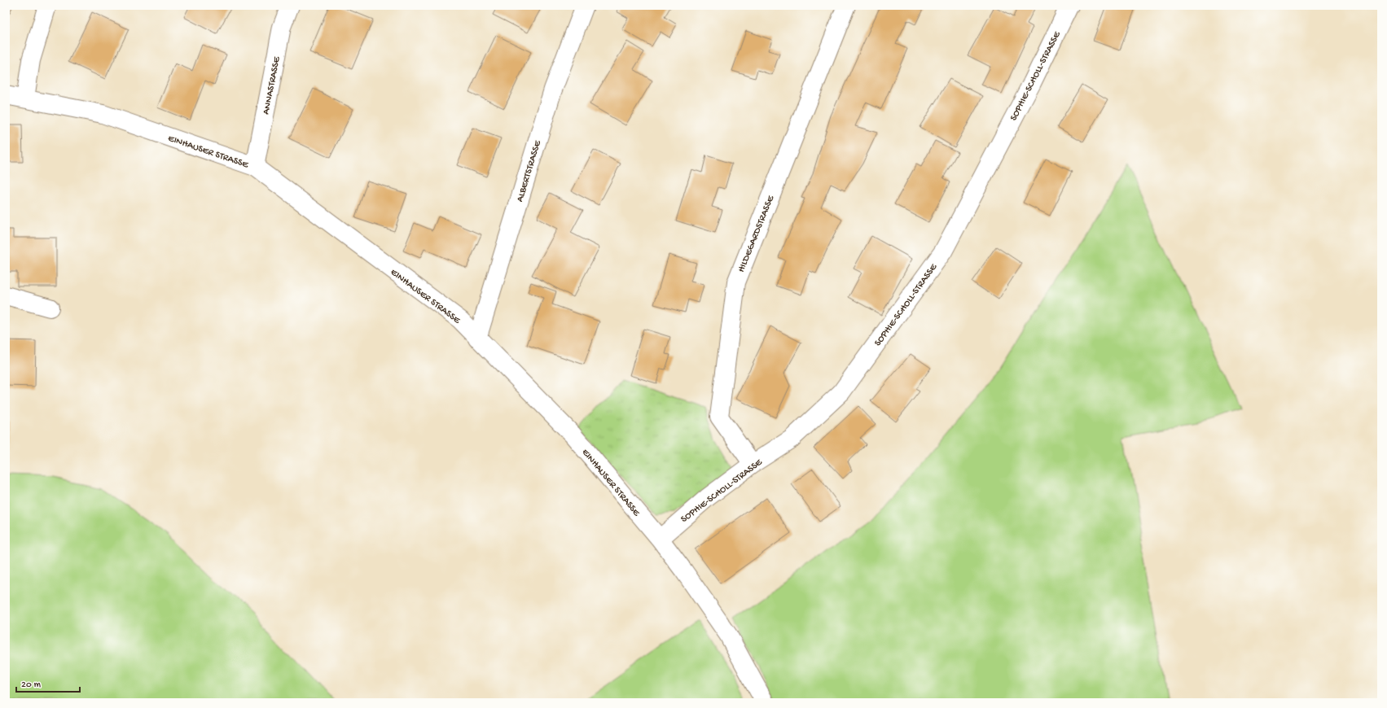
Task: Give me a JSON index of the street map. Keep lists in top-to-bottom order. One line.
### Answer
{"streets":{"street":["SOPHIE-SCHOLL-STRASSE","ANNASTRASSE","EINHAUSER STRASSE","ALBERTSTRASSE","HILDEGARDSTRASSE"]},"crossings":[["SOPHIE-SCHOLL-STRASSE","EINHAUSER STRASSE"],["SOPHIE-SCHOLL-STRASSE","HILDEGARDSTRASSE"],["ANNASTRASSE","EINHAUSER STRASSE"],["EINHAUSER STRASSE","ALBERTSTRASSE"]],"scale_bar":"20 m"}
